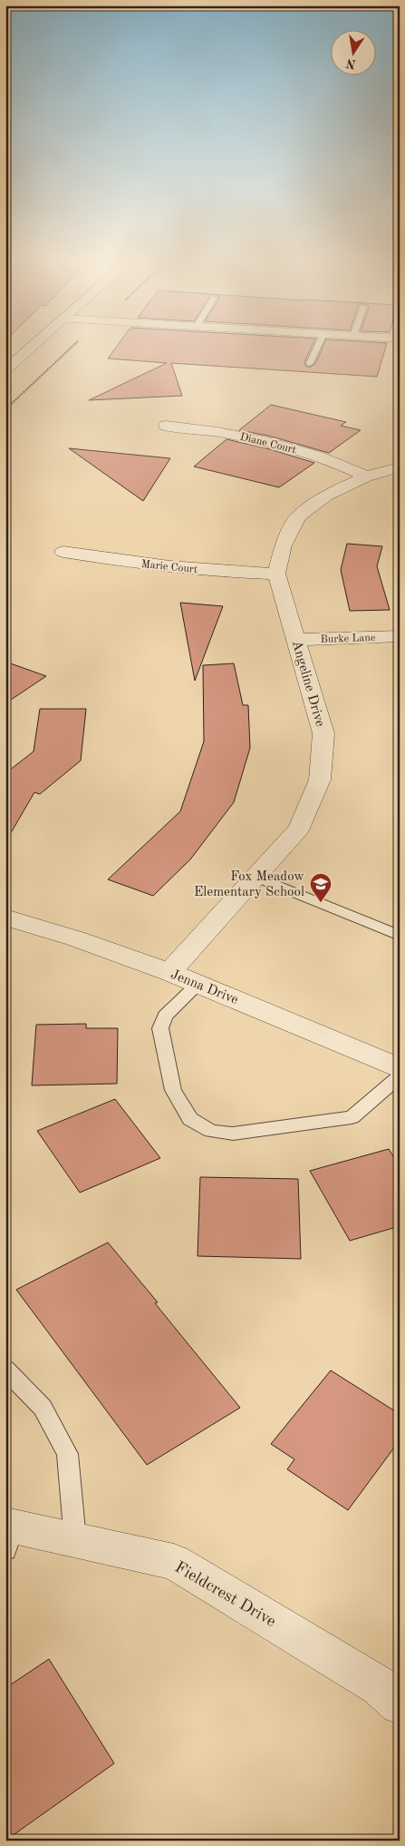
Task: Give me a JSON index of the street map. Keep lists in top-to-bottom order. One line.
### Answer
{"streets":{"street":["Diane Court","Marie Court","Burke Lane","Angeline Drive","Jenna Drive","Fieldcrest Drive"]},"crossings":[["Marie Court","Angeline Drive"],["Burke Lane","Angeline Drive"],["Angeline Drive","Jenna Drive"]],"places":{"school or university":["Fox Meadow Elementary School"]},"north":"bottom"}
